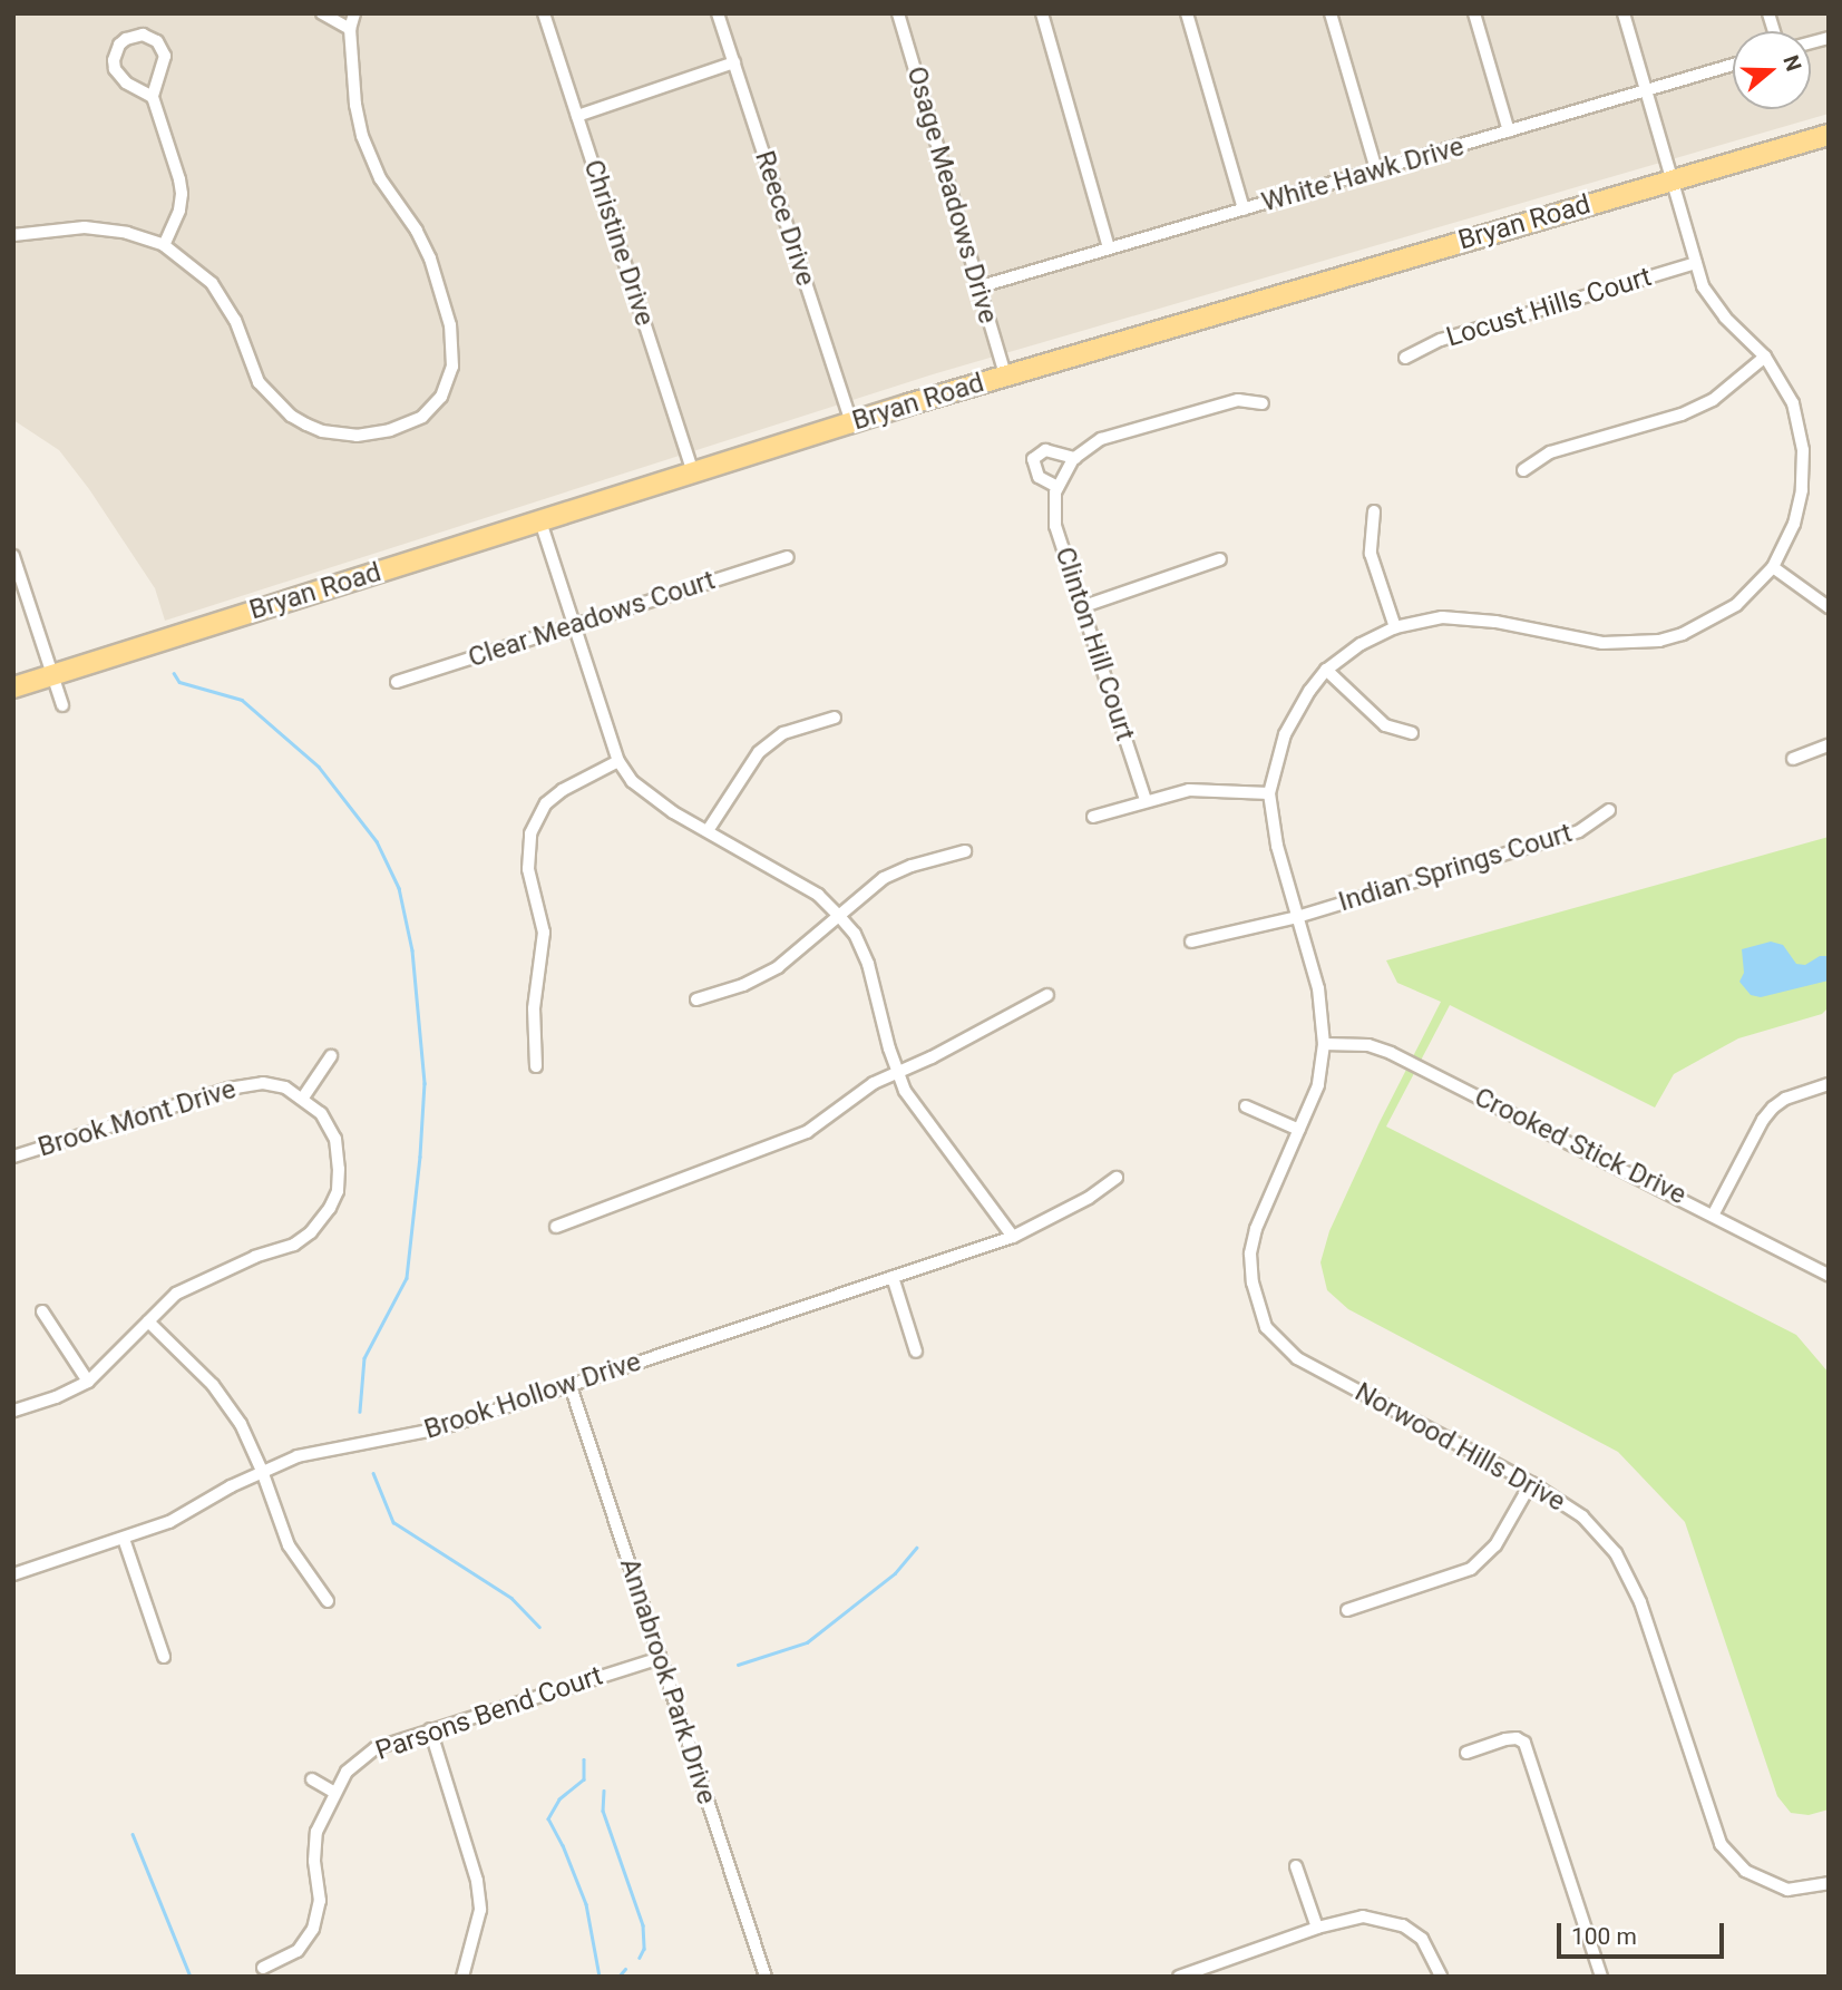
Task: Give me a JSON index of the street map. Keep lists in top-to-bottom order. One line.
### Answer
{"streets":{"main road":["Bryan Road"],"street":["White Hawk Drive","Osage Meadows Drive","Reece Drive","Christine Drive","Locust Hills Court","Clear Meadows Court","Clinton Hill Court","Indian Springs Court","Brook Mont Drive","Crooked Stick Drive","Brook Hollow Drive","Norwood Hills Drive","Annabrook Park Drive","Parsons Bend Court"]},"crossings":[["White Hawk Drive","Osage Meadows Drive"],["White Hawk Drive","Norwood Hills Drive"],["Osage Meadows Drive","Bryan Road"],["Reece Drive","Bryan Road"],["Bryan Road","Christine Drive"],["Bryan Road","Norwood Hills Drive"],["Locust Hills Court","Norwood Hills Drive"],["Indian Springs Court","Norwood Hills Drive"],["Crooked Stick Drive","Norwood Hills Drive"],["Brook Hollow Drive","Annabrook Park Drive"],["Annabrook Park Drive","Parsons Bend Court"]],"scale_bar":"100 m","north":"right"}
